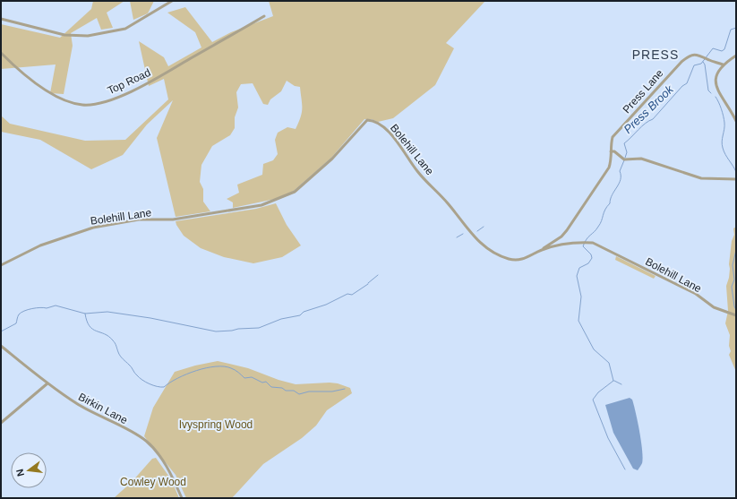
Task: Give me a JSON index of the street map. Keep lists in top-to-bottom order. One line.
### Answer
{"streets":{"street":["Top Road","Press Lane","Bolehill Lane","Birkin Lane"]},"crossings":[["Press Lane","Bolehill Lane"]],"districts":["PRESS"],"water":["Press Brook"],"parks":["Ivyspring Wood","Cowley Wood"],"north":"left"}
